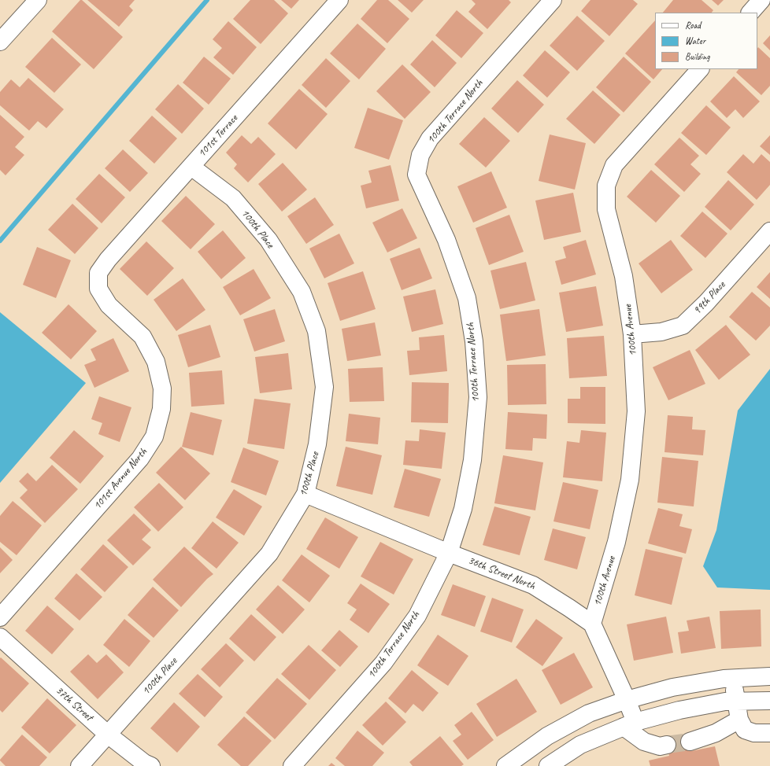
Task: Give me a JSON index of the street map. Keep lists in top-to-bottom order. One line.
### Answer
{"streets":{"street":["100th Terrace North","101st Terrace","100th Place","99th Place","100th Avenue","101st Avenue North","36th Street North","37th Street"]},"crossings":[["100th Terrace North","36th Street North"],["101st Terrace","100th Place"],["101st Terrace","101st Avenue North"],["100th Place","36th Street North"],["100th Place","37th Street"],["99th Place","100th Avenue"],["100th Avenue","36th Street North"]],"legend":["Road","Water","Building"]}
